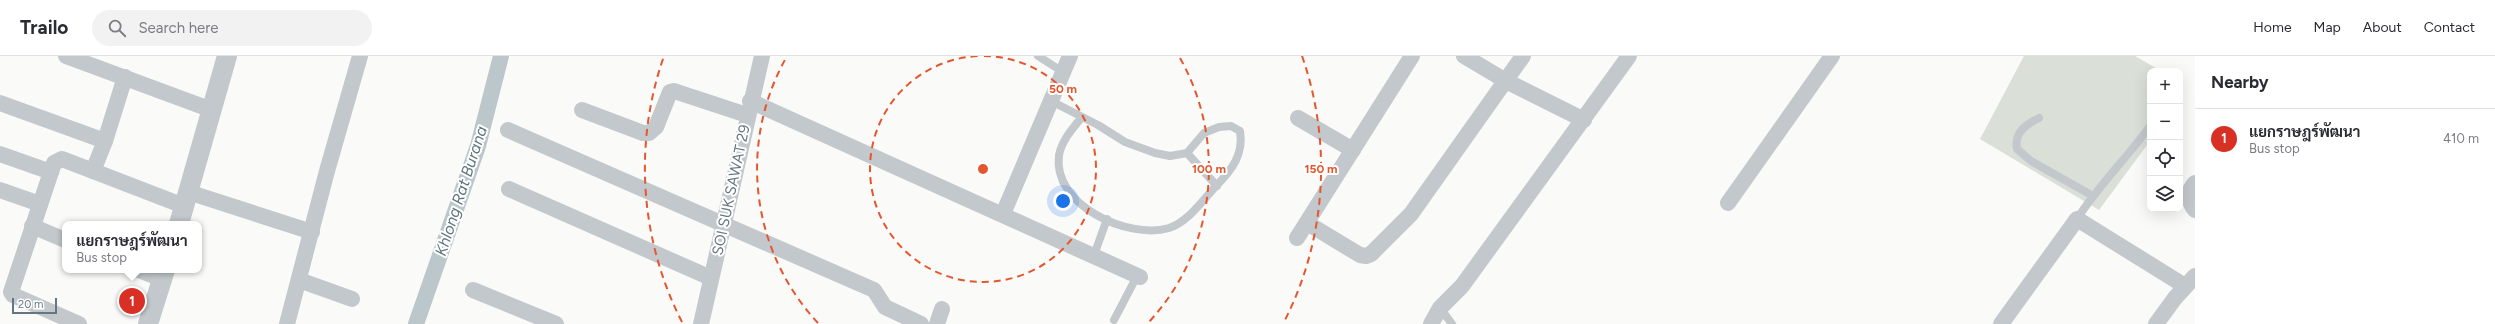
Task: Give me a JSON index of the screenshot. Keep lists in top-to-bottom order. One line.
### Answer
{"streets":{"street":["SOI SUK SAWAT 29"]},"water":["Khlong Rat Burana"],"scale_bar":"20 m","page":{"header":"Trailo","search":"Search here","nav":["Home","Map","About","Contact"],"heading":"Nearby","map_buttons":["+","−"],"list":[{"mark":"1","name":"แยกราษฎร์พัฒนา","note":"Bus stop","value":"410 m"}],"popup":["แยกราษฎร์พัฒนา","Bus stop"],"pins":"1","scale":"20 m"},"rings":["50 m","100 m","150 m"]}
